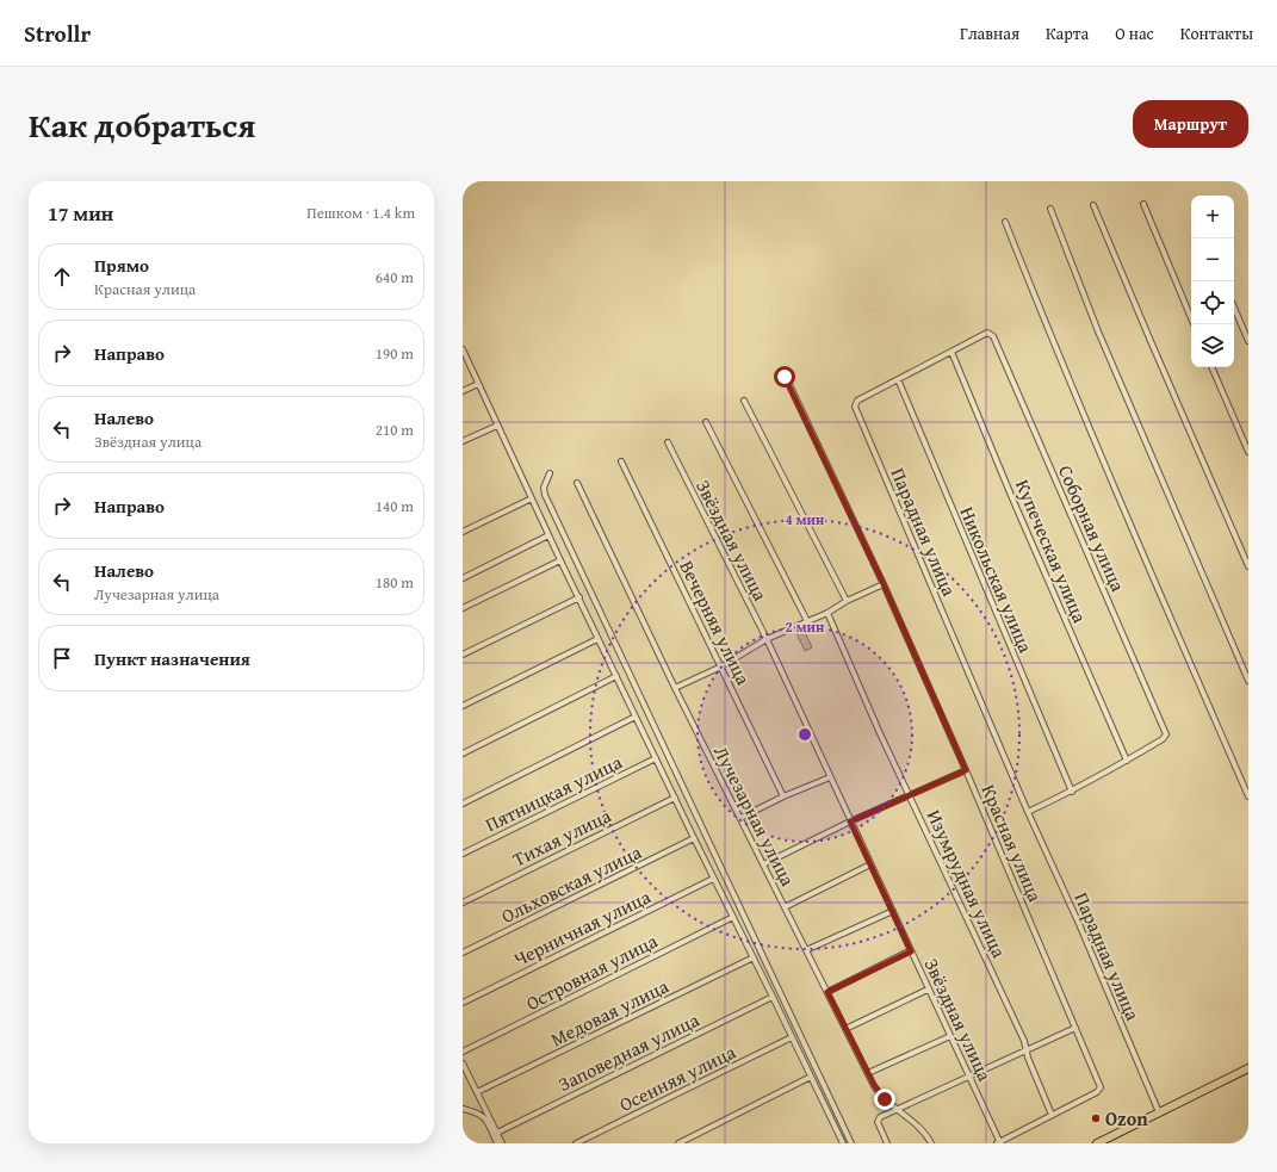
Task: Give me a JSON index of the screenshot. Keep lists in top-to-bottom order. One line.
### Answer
{"streets":{"street":["Соборная улица","Парадная улица","Звёздная улица","Купеческая улица","Никольская улица","Вечерняя улица","Пятницкая улица","Лучезарная улица","Тихая улица","Красная улица","Ольховская улица","Изумрудная улица","Черничная улица","Островная улица","Медовая улица","Заповедная улица","Осенняя улица"]},"crossings":[["Соборная улица","Парадная улица"],["Соборная улица","Купеческая улица"],["Парадная улица","Купеческая улица"],["Парадная улица","Никольская улица"],["Красная улица","Изумрудная улица"]],"places":["Ozon"],"page":{"header":"Strollr","nav":["Главная","Карта","О нас","Контакты"],"title":"Как добраться","buttons":"Маршрут","heading":["17 мин","Пешком · 1.4 km"],"map_buttons":["+","−"],"list":[["Прямо","Красная улица","640 m"],["Направо","190 m"],["Налево","Звёздная улица","210 m"],["Направо","140 m"],["Налево","Лучезарная улица","180 m"],"Пункт назначения"]},"rings":["4 мин","2 мин"]}
